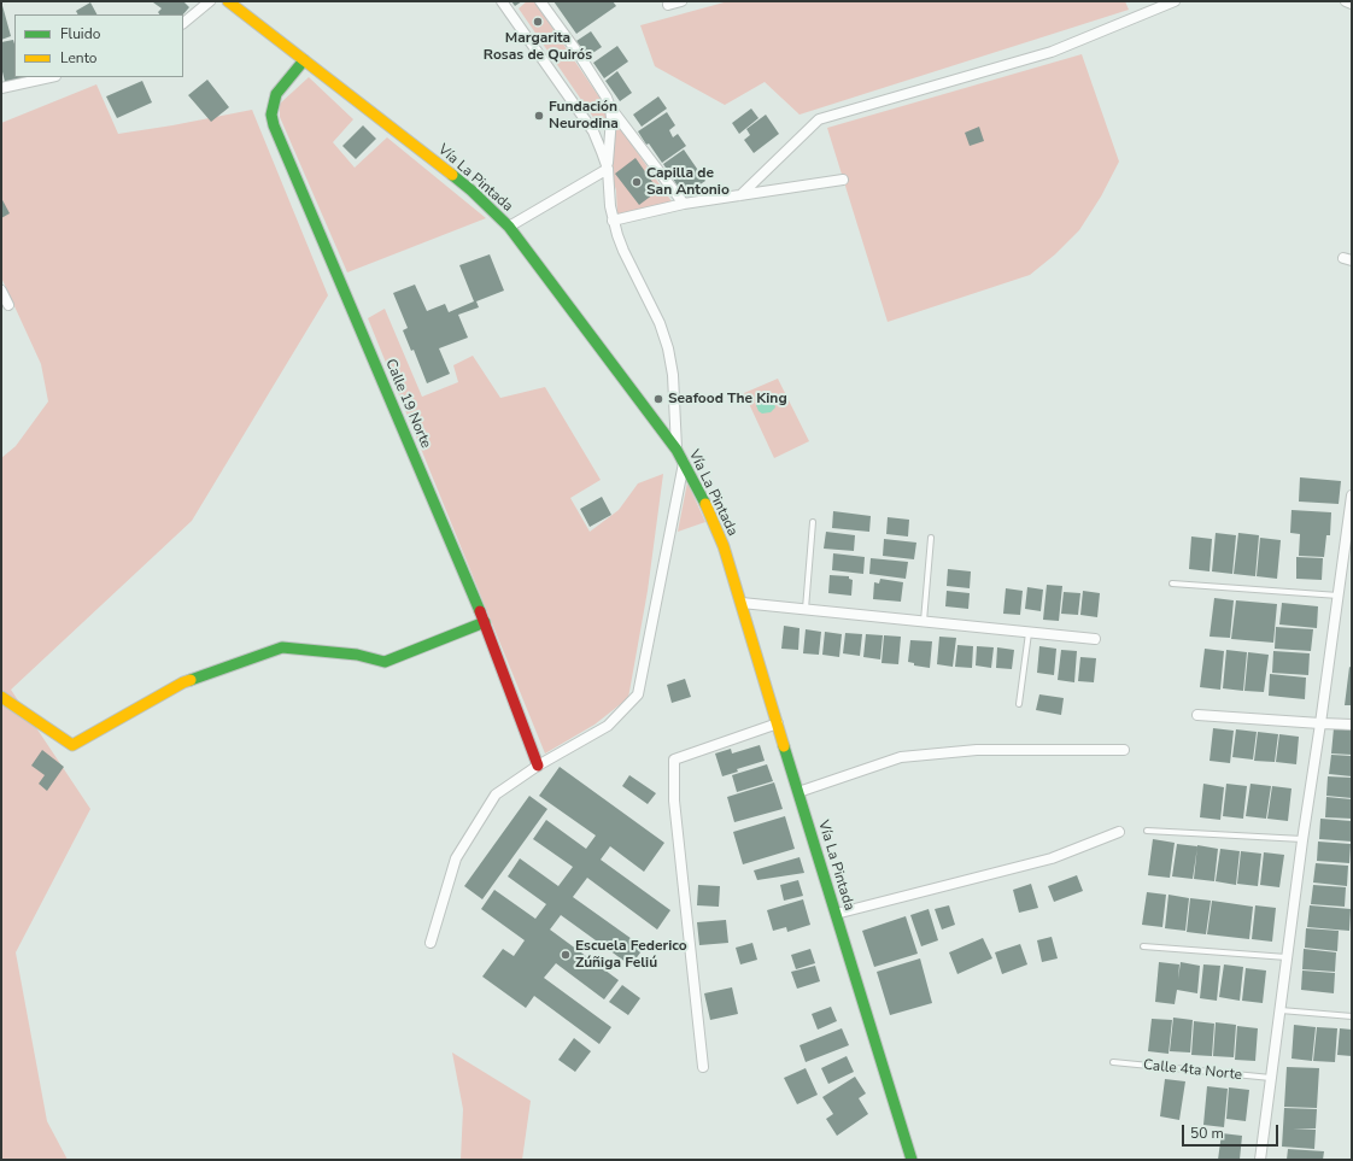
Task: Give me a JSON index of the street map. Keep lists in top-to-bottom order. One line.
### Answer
{"streets":{"main road":["Vía La Pintada","Calle 19 Norte"],"lane":["Calle 4ta Norte"]},"crossings":[["Vía La Pintada","Calle 19 Norte"]],"places":["Margarita Rosas de Quirós","Fundación Neurodina","Capilla de San Antonio","Seafood The King","Escuela Federico Zúñiga Feliú"],"legend":["Fluido","Lento"],"scale_bar":"50 m"}
